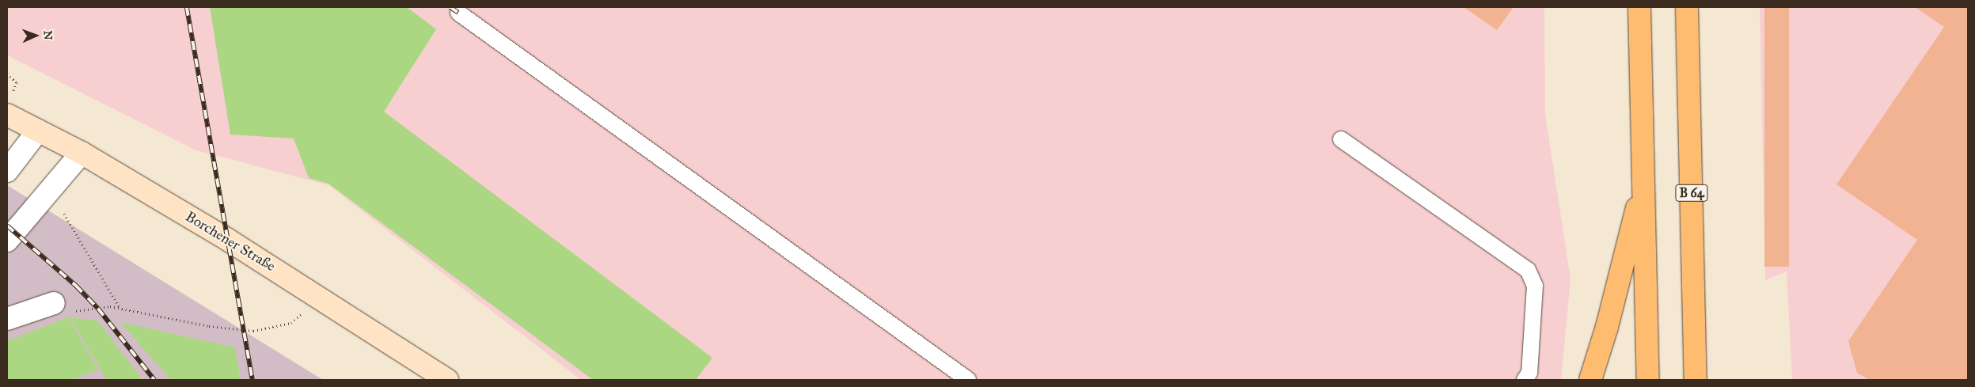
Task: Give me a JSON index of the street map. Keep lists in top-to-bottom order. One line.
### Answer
{"streets":{"highway":["B 64"],"main road":["Borchener Straße"]},"north":"right"}
